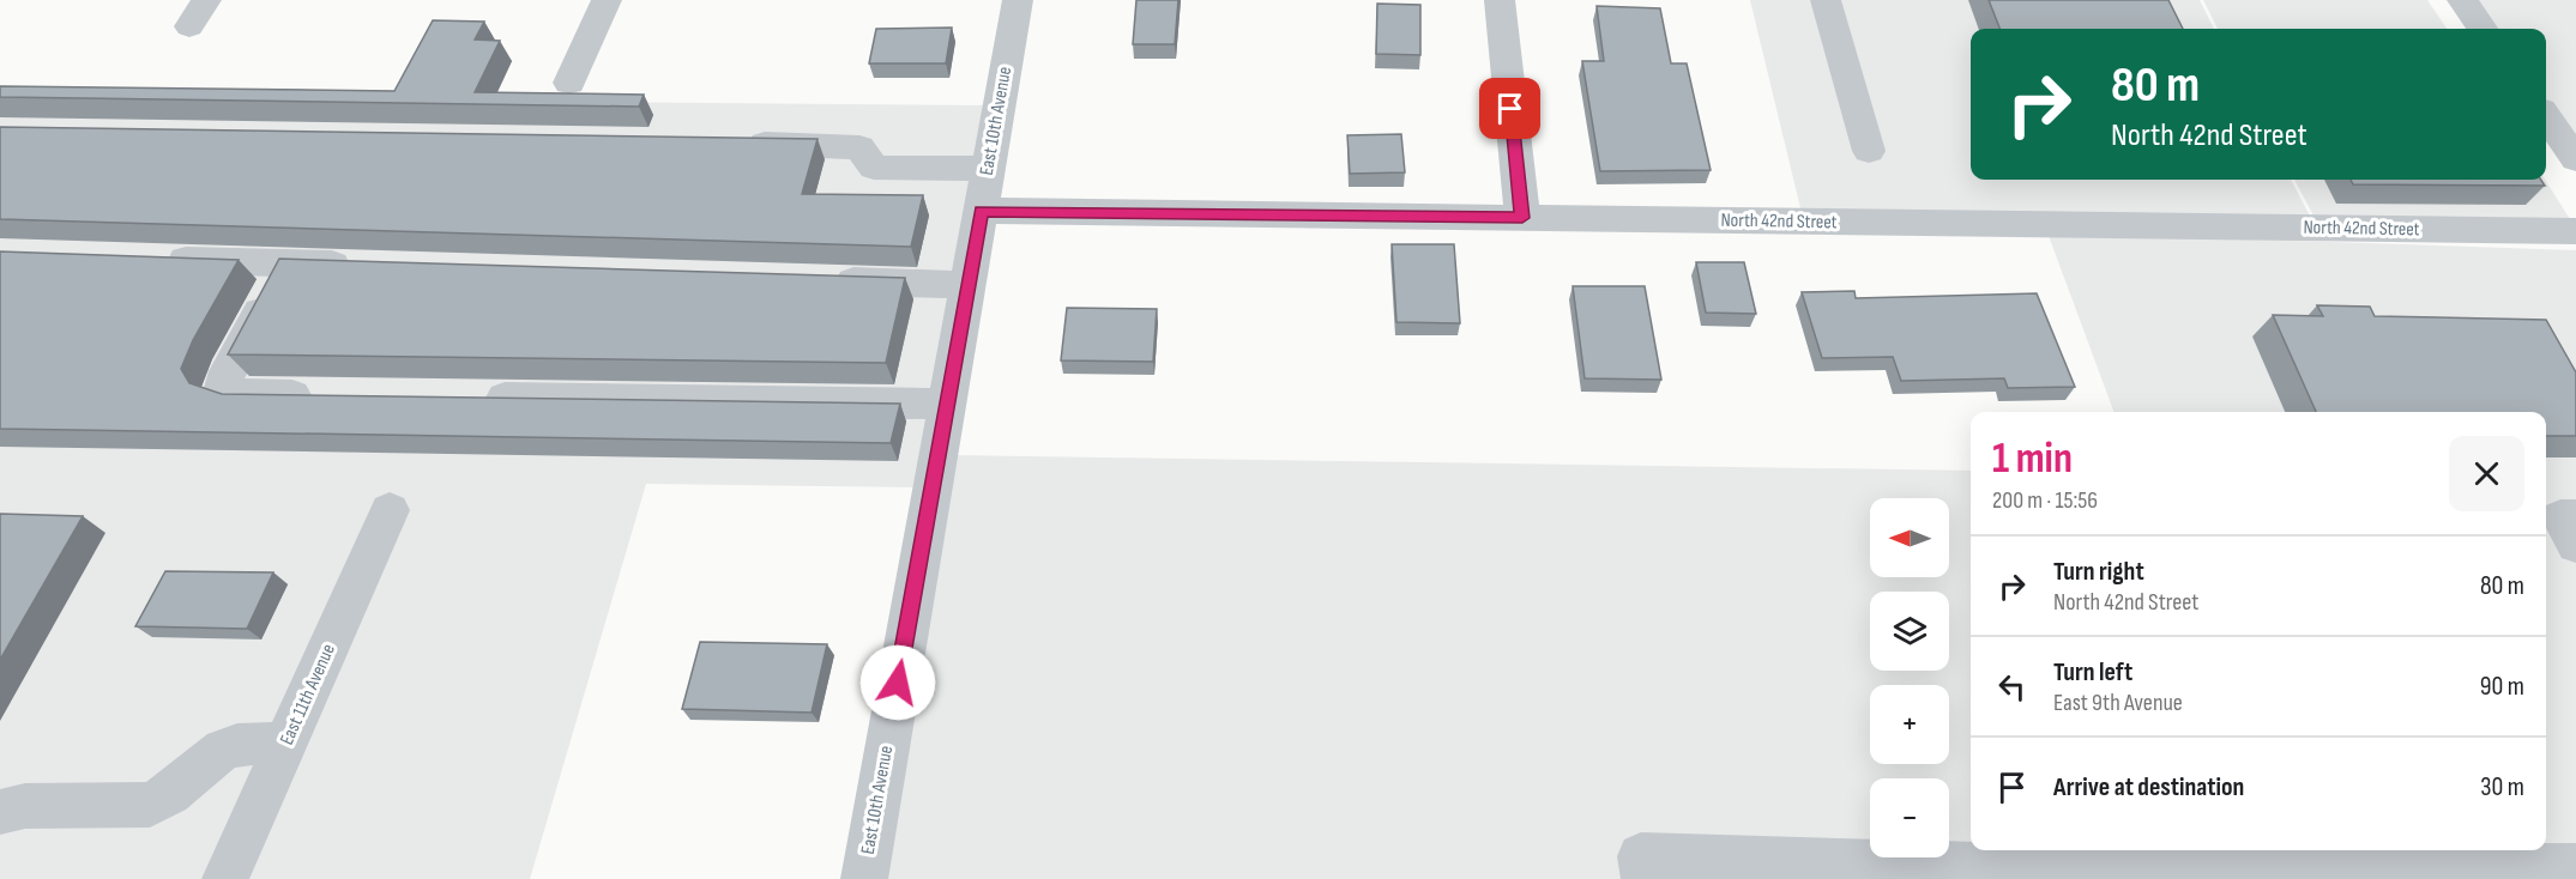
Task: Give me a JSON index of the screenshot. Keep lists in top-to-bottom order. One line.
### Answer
{"streets":{"street":["East 10th Avenue","North 42nd Street","East 11th Avenue"]},"crossings":[["East 10th Avenue","North 42nd Street"]],"north":"left","page":{"turn":["80 m","North 42nd Street"],"heading":["1 min","200 m · 15:56"],"map_buttons":["+","−"],"list":[{"name":"Turn right","note":"North 42nd Street","value":"80 m"},{"name":"Turn left","note":"East 9th Avenue","value":"90 m"},{"name":"Arrive at destination","value":"30 m"}]}}
